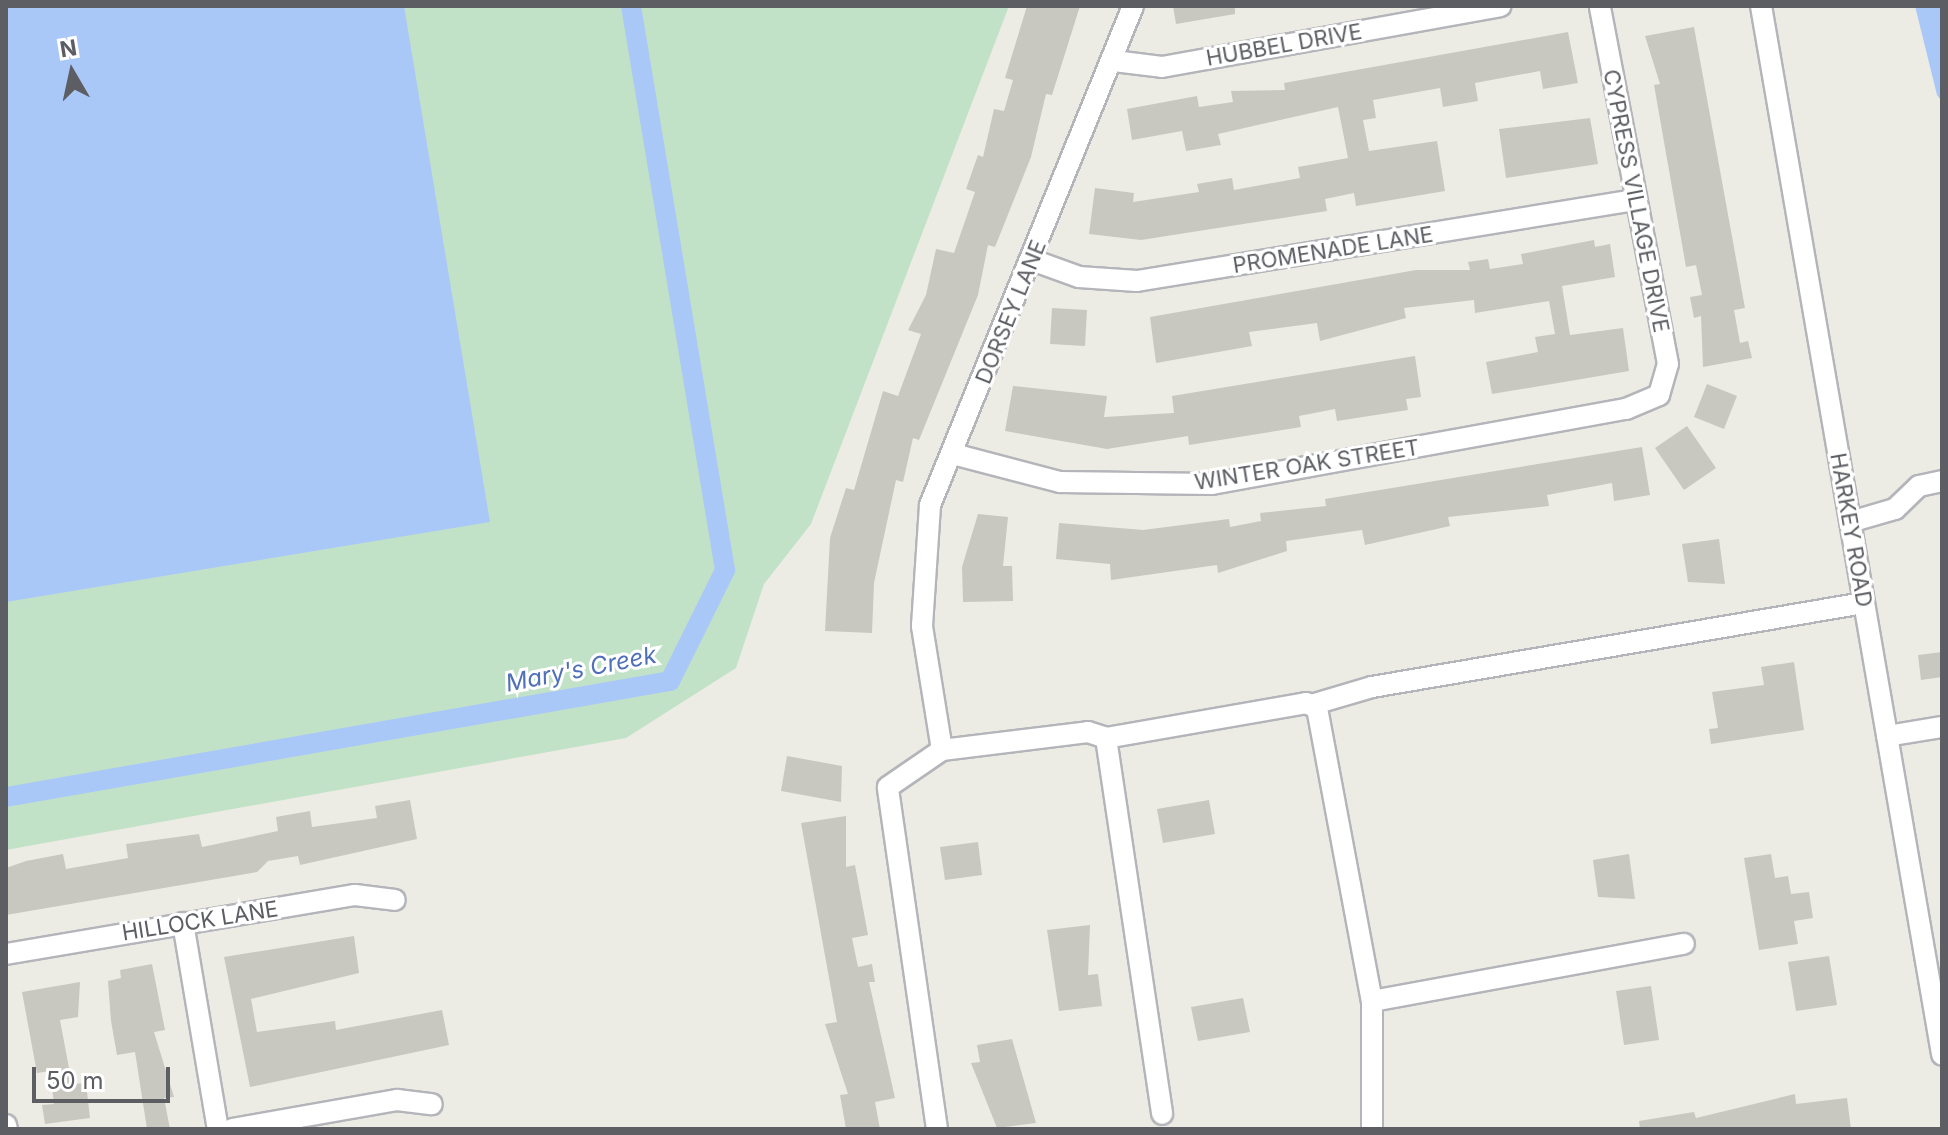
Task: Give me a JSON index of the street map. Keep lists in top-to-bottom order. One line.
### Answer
{"streets":{"street":["HUBBEL DRIVE","CYPRESS VILLAGE DRIVE","PROMENADE LANE","DORSEY LANE","WINTER OAK STREET","HARKEY ROAD","HILLOCK LANE"]},"crossings":[["HUBBEL DRIVE","DORSEY LANE"],["CYPRESS VILLAGE DRIVE","PROMENADE LANE"],["CYPRESS VILLAGE DRIVE","WINTER OAK STREET"],["PROMENADE LANE","DORSEY LANE"],["DORSEY LANE","WINTER OAK STREET"]],"water":["Mary's Creek"],"scale_bar":"50 m","north":"top"}
